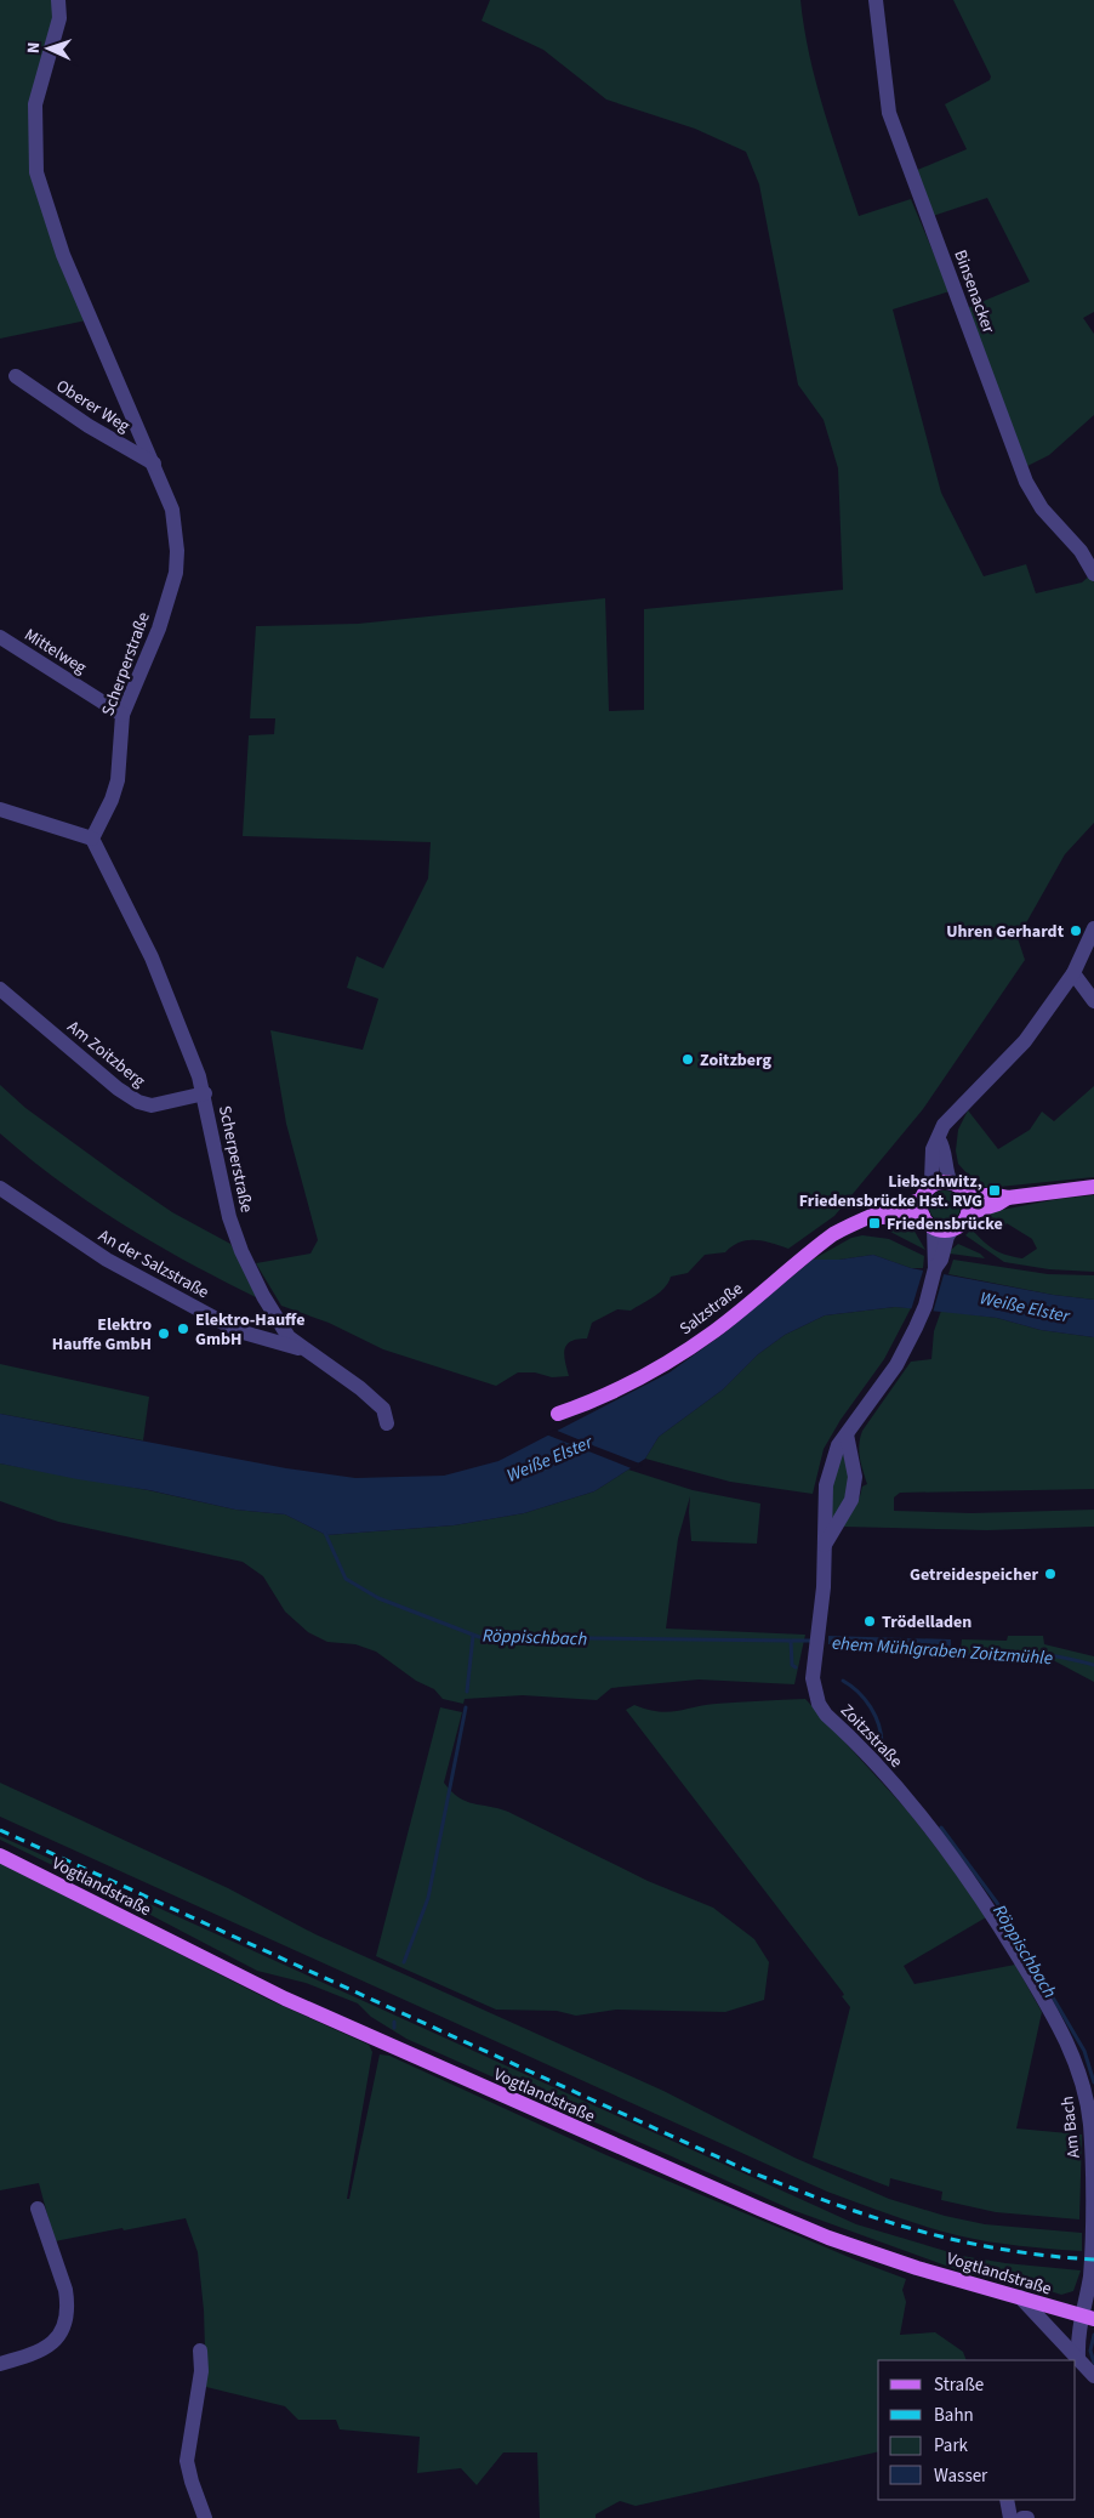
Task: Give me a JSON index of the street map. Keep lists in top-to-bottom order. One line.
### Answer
{"streets":{"main road":["Salzstraße","Vogtlandstraße"],"street":["Binsenacker","Oberer Weg","Mittelweg","Scherperstraße","Am Zoitzberg","An der Salzstraße","Zoitzstraße","Am Bach"]},"crossings":[["Oberer Weg","Scherperstraße"],["Mittelweg","Scherperstraße"],["Scherperstraße","Am Zoitzberg"],["Scherperstraße","An der Salzstraße"],["Salzstraße","Zoitzstraße"],["Zoitzstraße","Am Bach"],["Vogtlandstraße","Am Bach"]],"water":["Weiße Elster","Röppischbach","ehem Mühlgraben Zoitzmühle"],"places":{"other":["Uhren Gerhardt","Zoitzberg","Elektro-Hauffe GmbH","Elektro Hauffe GmbH","Getreidespeicher","Trödelladen"],"transit":["Liebschwitz, Friedensbrücke Hst. RVG","Friedensbrücke"]},"legend":["Straße","Bahn","Park","Wasser"],"north":"left"}
